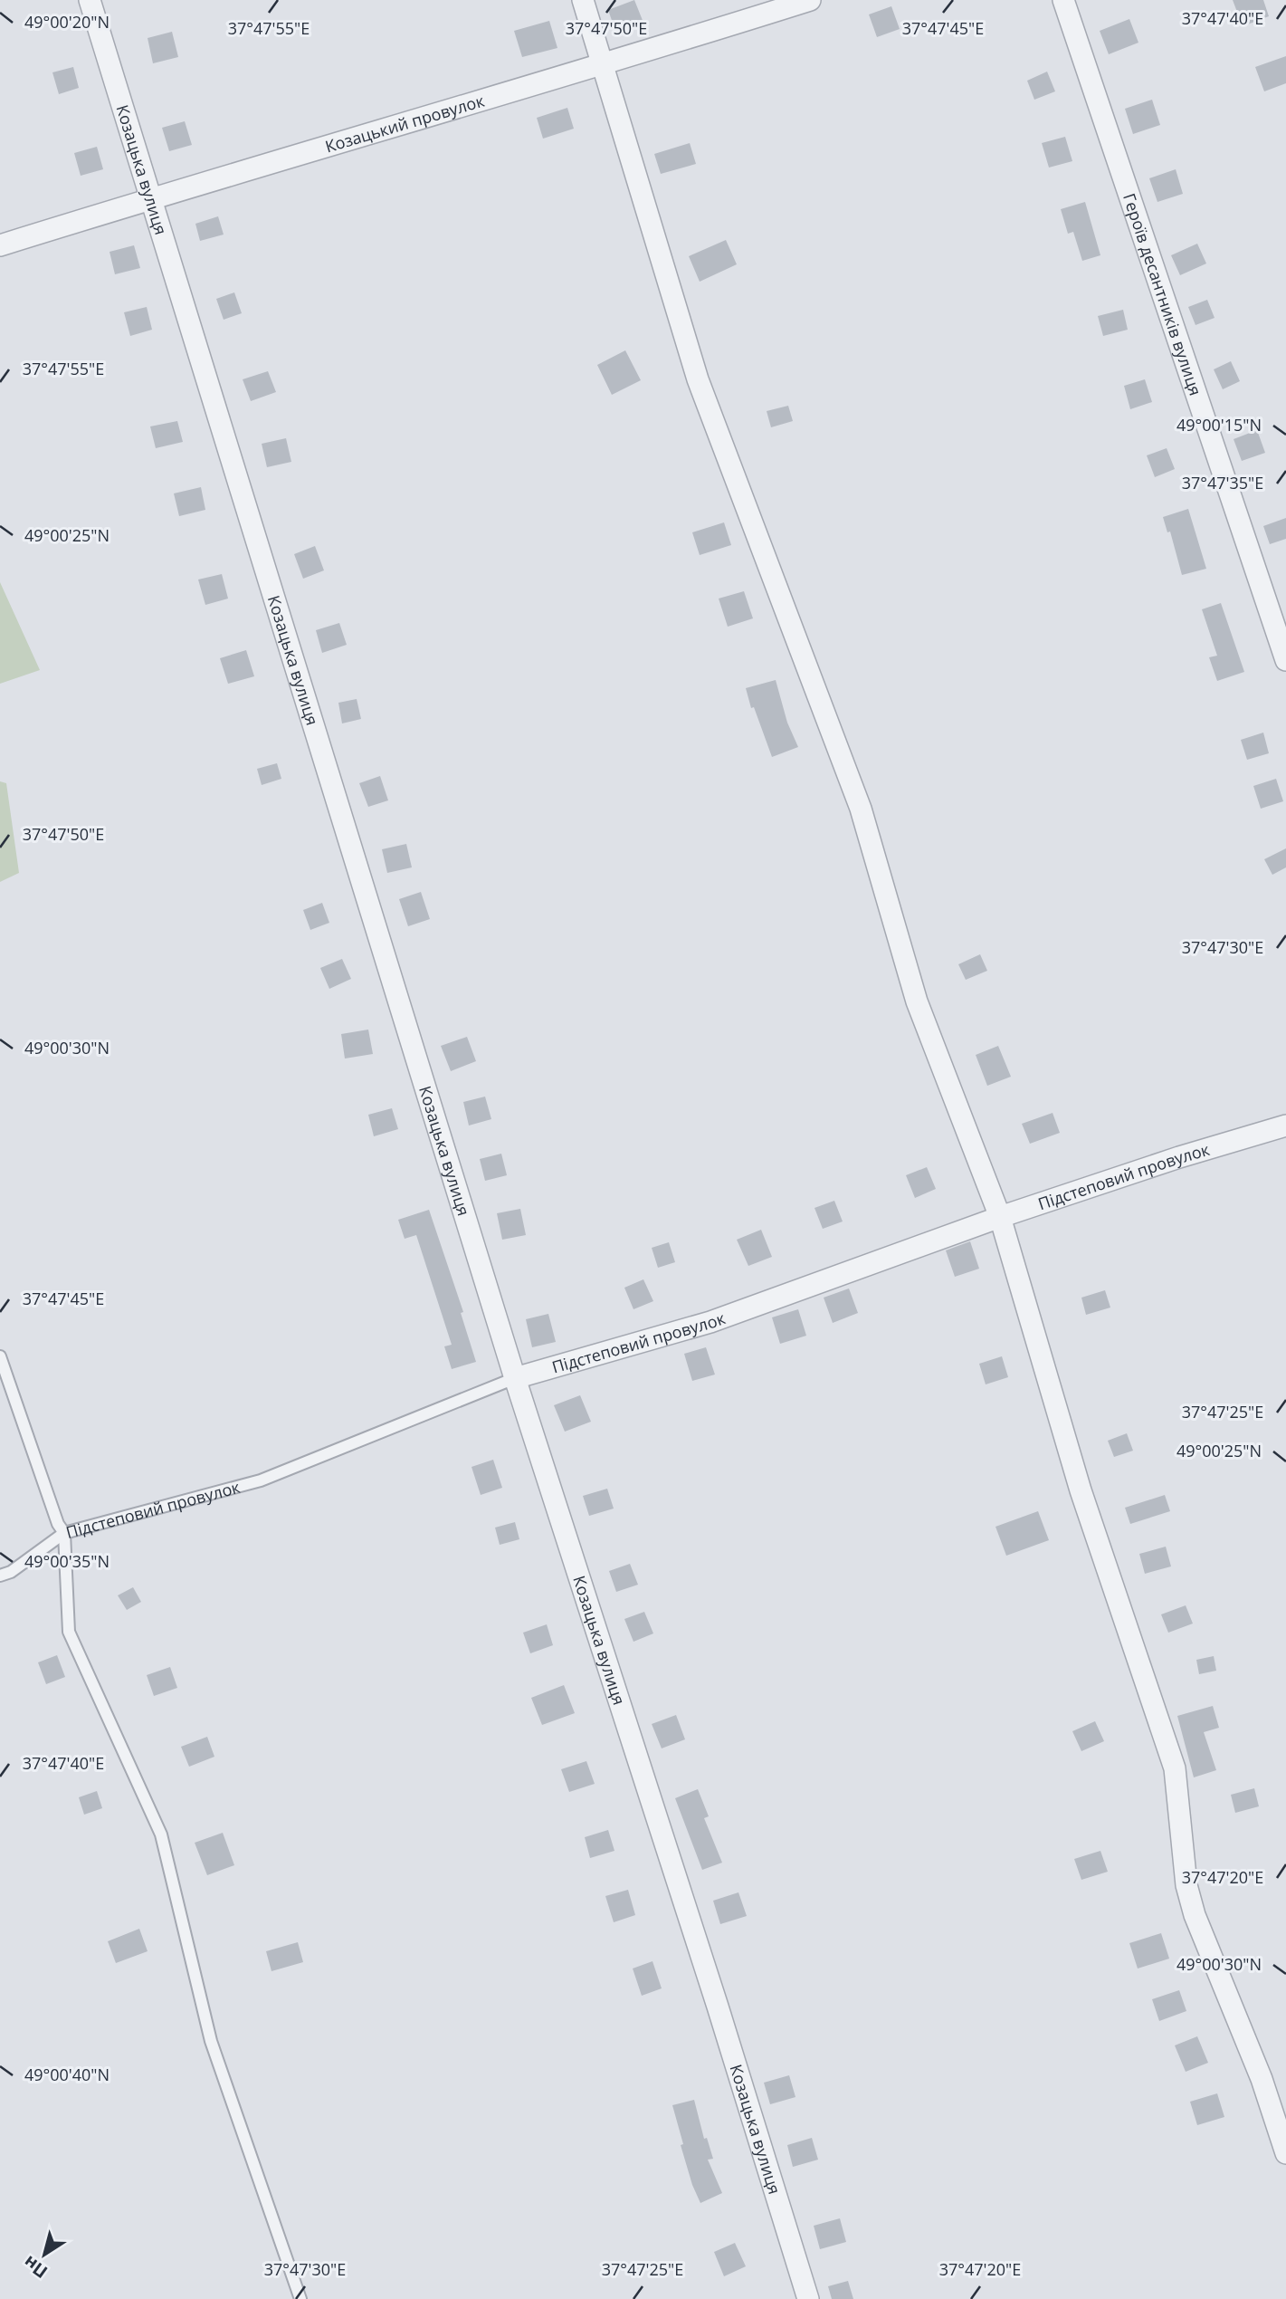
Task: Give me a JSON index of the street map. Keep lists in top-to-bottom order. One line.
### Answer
{"streets":{"street":["Козацький провулок","Козацька вулиця","Героїв десантників вулиця","Підстеповий провулок"]},"crossings":[["Козацький провулок","Козацька вулиця"],["Козацька вулиця","Підстеповий провулок"]],"north":"bottom left","coordinates":["37°47'40\"E","49°00'20\"N","37°47'45\"E","37°47'55\"E","37°47'50\"E","49°00'15\"N","37°47'35\"E","49°00'25\"N","37°47'30\"E","49°00'30\"N","37°47'25\"E","49°00'35\"N","37°47'20\"E","49°00'40\"N"]}
